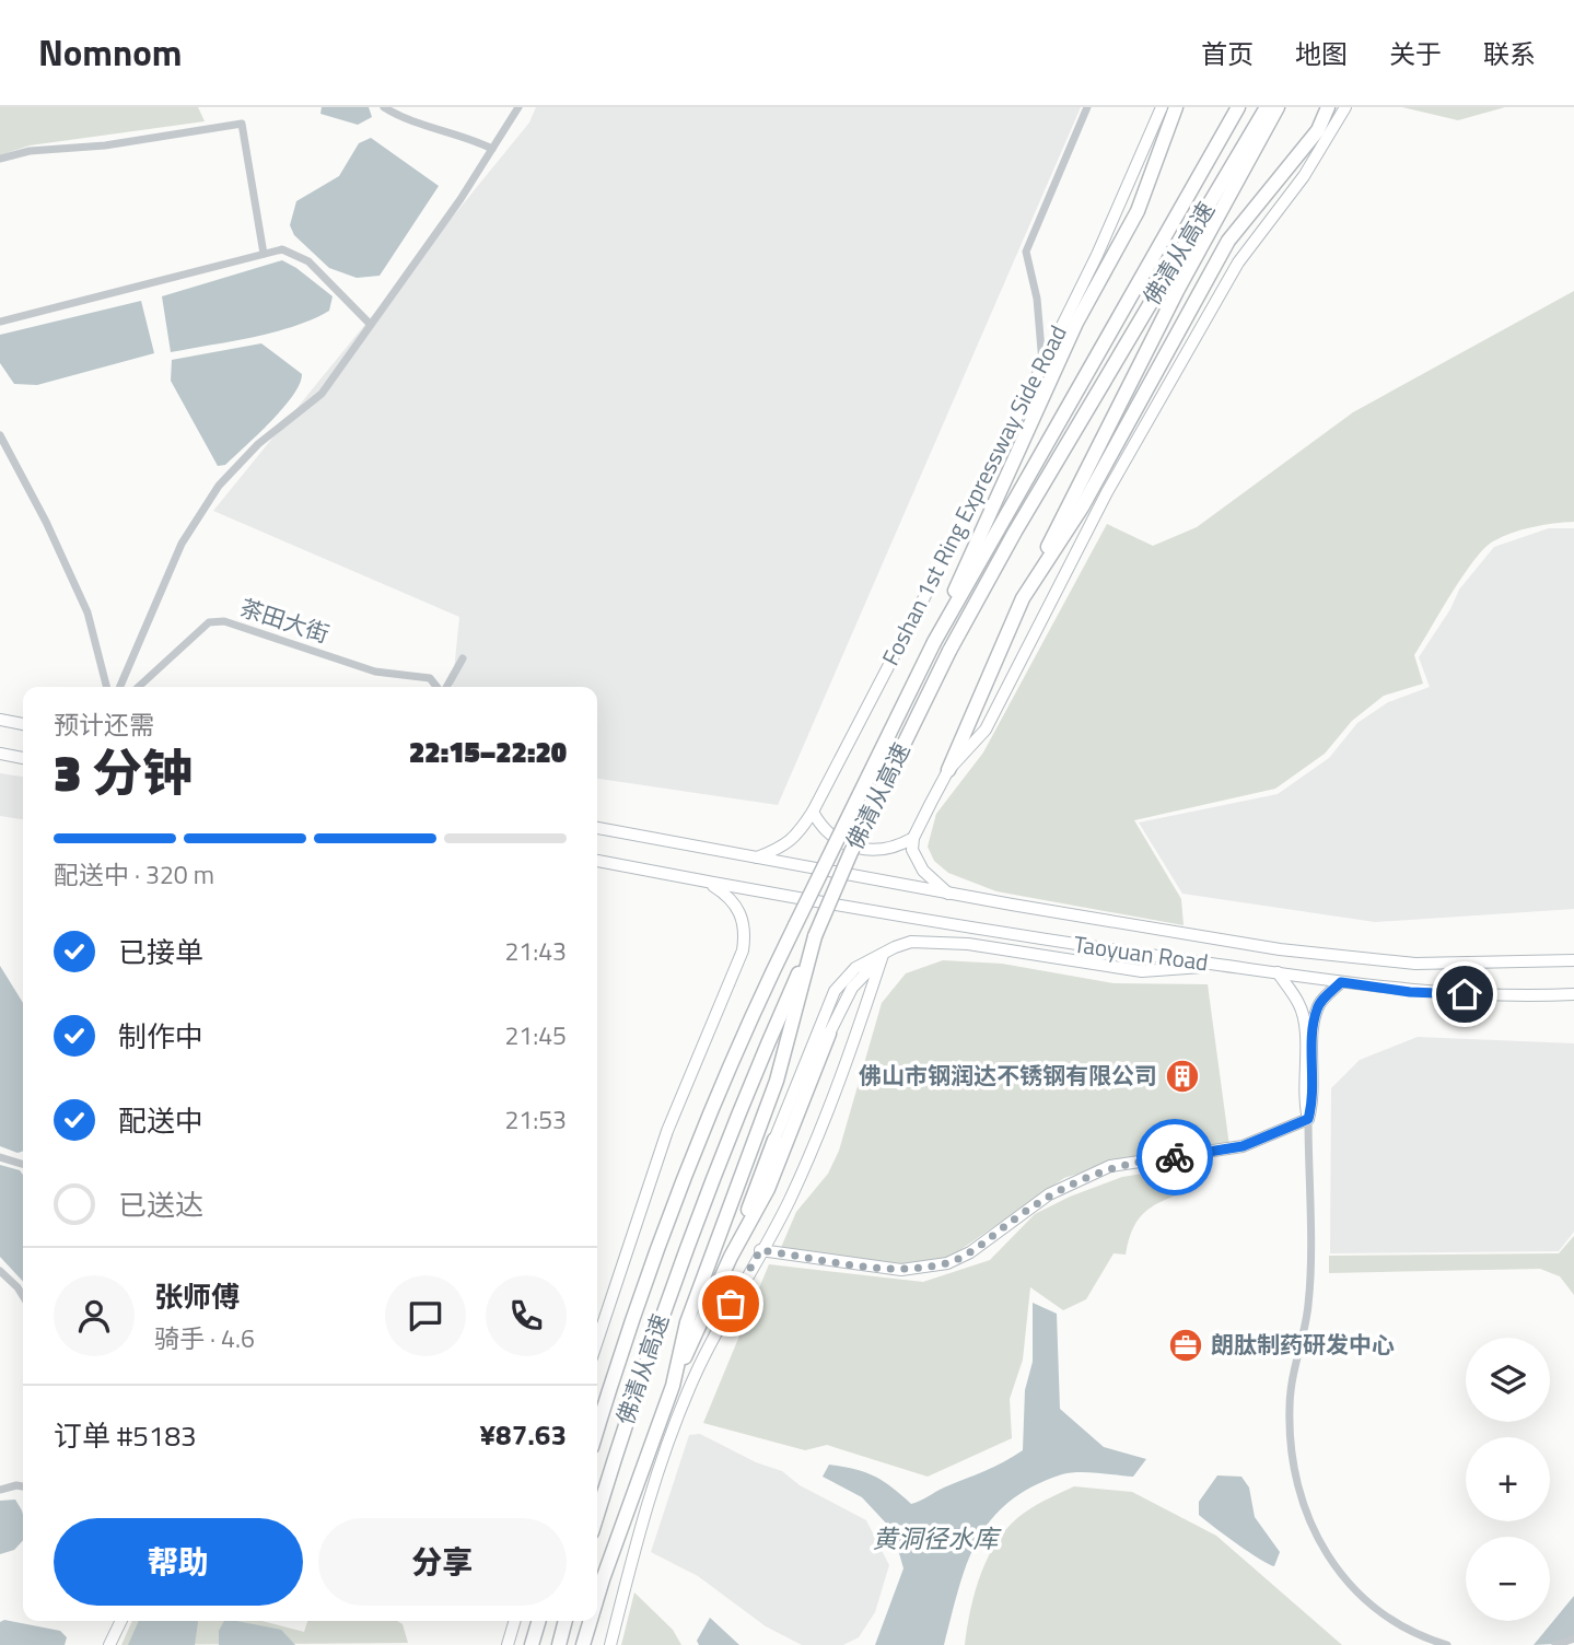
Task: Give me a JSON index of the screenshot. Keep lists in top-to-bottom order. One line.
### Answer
{"streets":{"highway":["佛清从高速"],"main road":["Foshan 1st Ring Expressway Side Road","Taoyuan Road"],"street":["茶田大街"]},"crossings":[["Foshan 1st Ring Expressway Side Road","Taoyuan Road"]],"water":["黄洞径水库"],"places":{"building":["佛山市钢润达不锈钢有限公司"],"office":["朗肽制药研发中心"]},"page":{"header":"Nomnom","nav":["首页","地图","关于","联系"],"heading":["3 分钟","预计还需","22:15–22:20"],"panel":["张师傅","骑手 · 4.6","订单 #5183","¥87.63"],"bar":"配送中 · 320 m","list":[["已接单","21:43"],["制作中","21:45"],["配送中","21:53"],"已送达"],"map_buttons":["+","−"],"buttons":["帮助","分享"]}}
